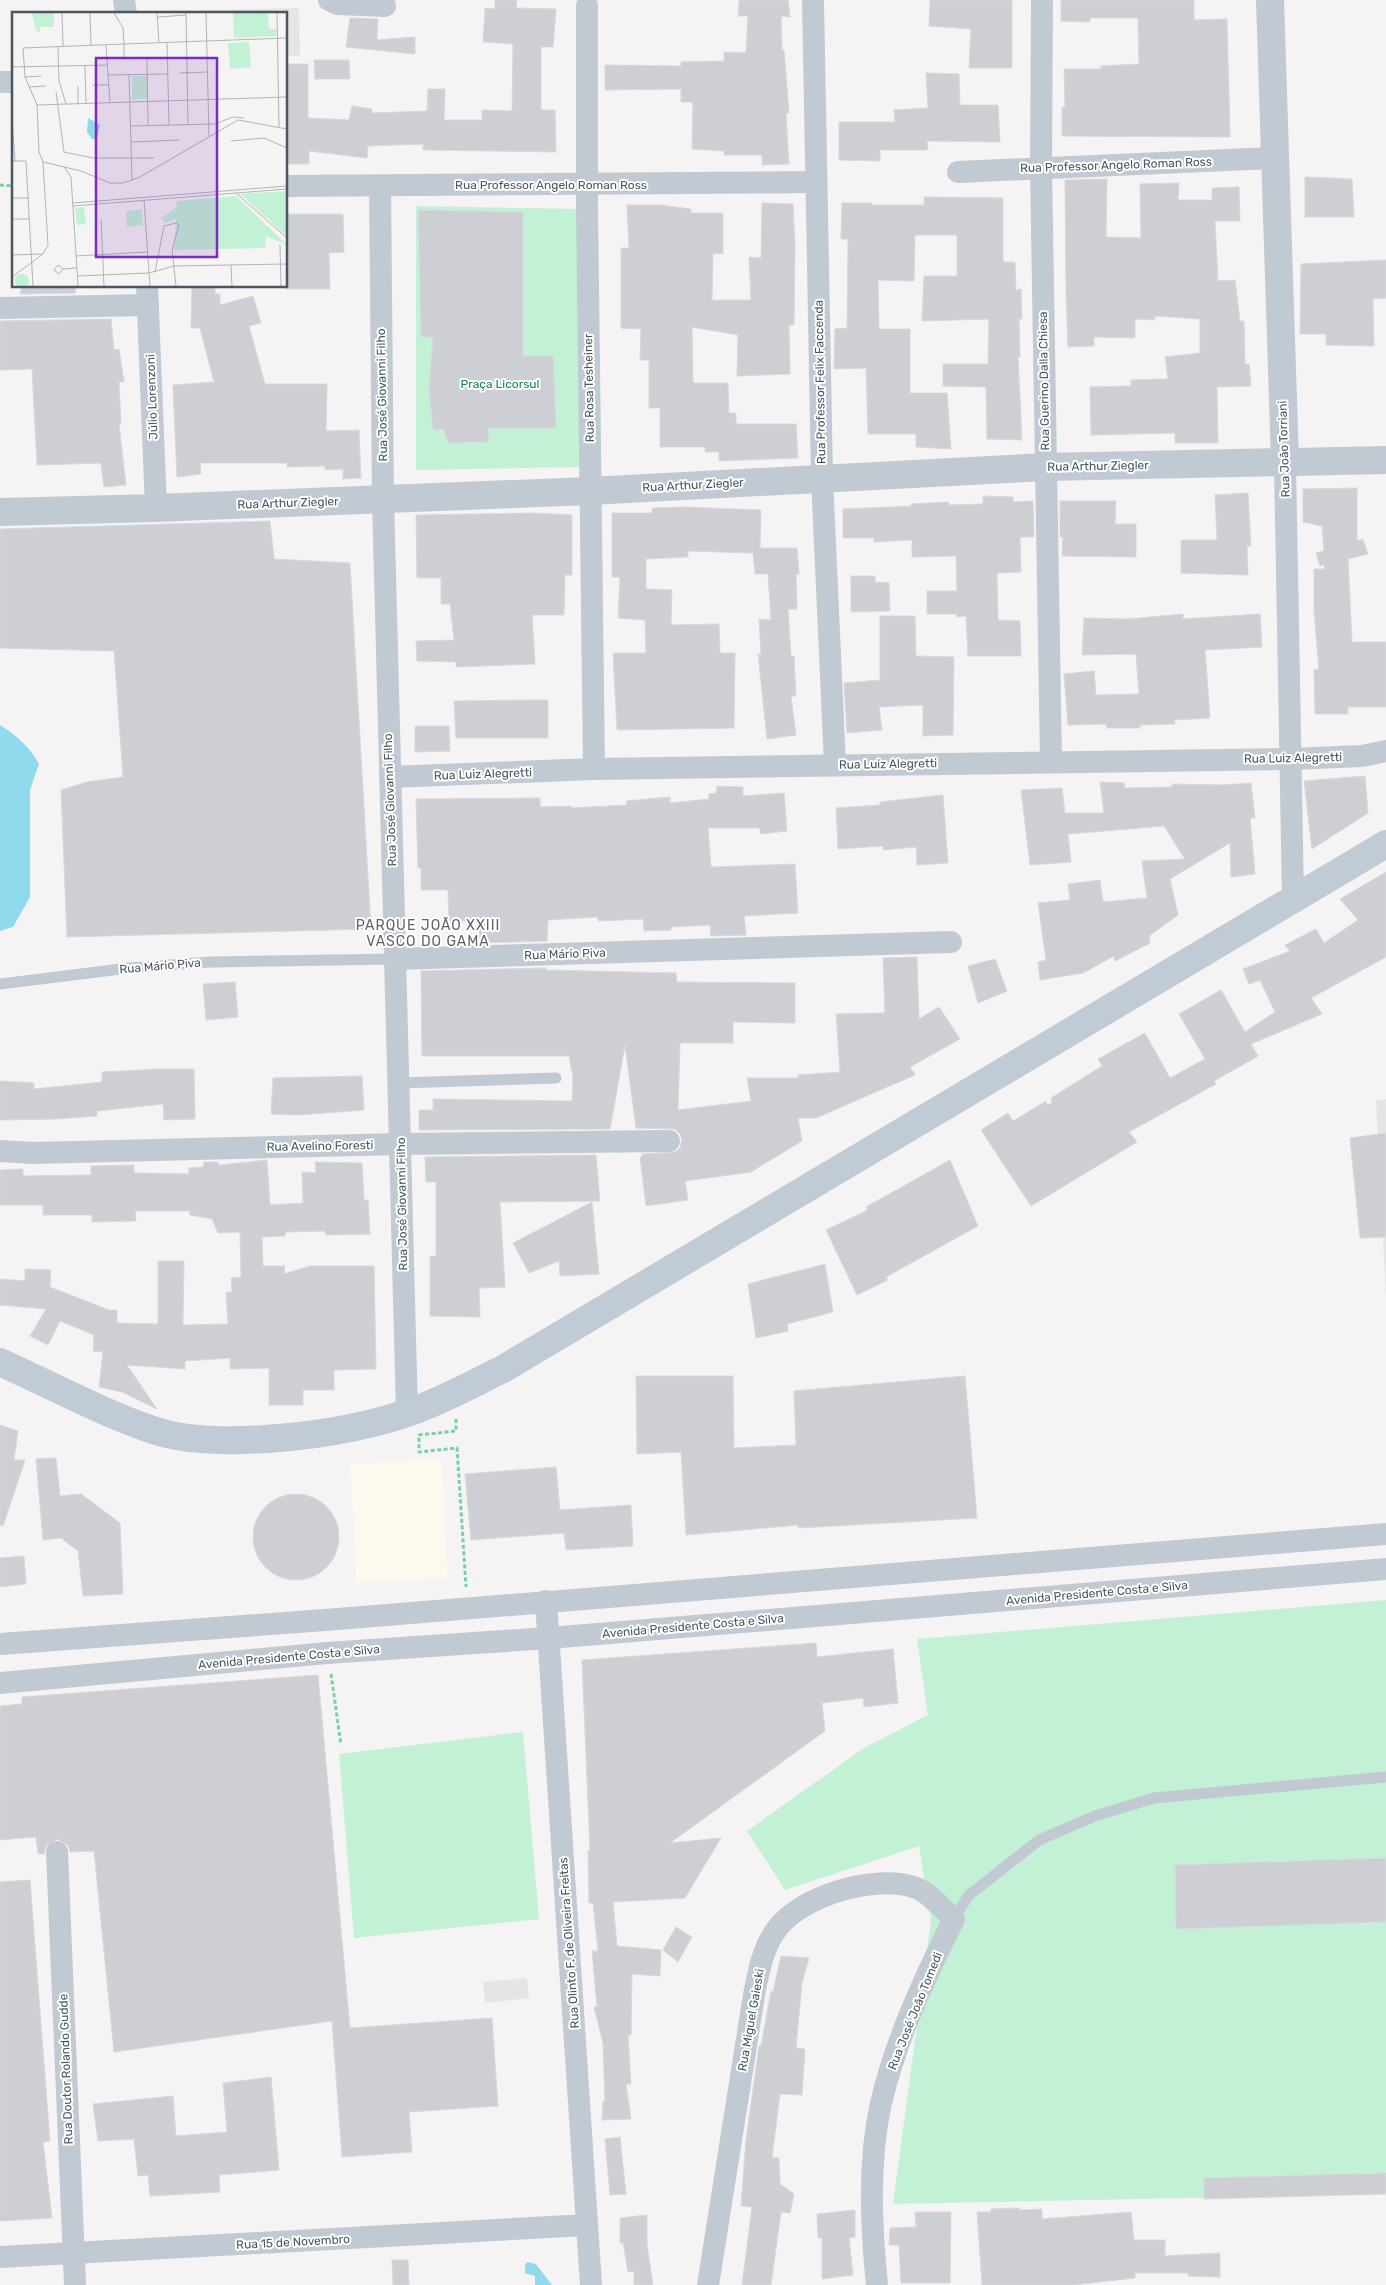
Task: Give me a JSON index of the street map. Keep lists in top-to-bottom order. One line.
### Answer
{"streets":{"street":["Rua Professor Angelo Roman Ross","Rua Guerino Dalla Chiesa","Rua Professor Felix Faccenda","Rua Rosa Tesheiner","Rua José Giovanni Filho","Júlio Lorenzoni","Rua João Torriani","Rua Arthur Ziegler","Rua Luiz Alegretti","Rua Mário Piva","Rua Avelino Foresti","Avenida Presidente Costa e Silva","Rua Olinto F. de Oliveira Freitas","Rua José João Tomedi","Rua Miguel Gaieski","Rua Doutor Rolando Gudde","Rua 15 de Novembro"]},"crossings":[["Rua Professor Angelo Roman Ross","Rua Guerino Dalla Chiesa"],["Rua Professor Angelo Roman Ross","Rua Professor Felix Faccenda"],["Rua Professor Angelo Roman Ross","Rua Rosa Tesheiner"],["Rua Professor Angelo Roman Ross","Rua José Giovanni Filho"],["Rua Professor Angelo Roman Ross","Rua João Torriani"],["Rua Guerino Dalla Chiesa","Rua Arthur Ziegler"],["Rua Guerino Dalla Chiesa","Rua Luiz Alegretti"],["Rua Professor Felix Faccenda","Rua Arthur Ziegler"],["Rua Professor Felix Faccenda","Rua Luiz Alegretti"],["Rua Rosa Tesheiner","Rua Arthur Ziegler"],["Rua Rosa Tesheiner","Rua Luiz Alegretti"],["Rua José Giovanni Filho","Rua Arthur Ziegler"],["Rua José Giovanni Filho","Rua Luiz Alegretti"],["Rua José Giovanni Filho","Rua Mário Piva"],["Rua José Giovanni Filho","Rua Avelino Foresti"],["Júlio Lorenzoni","Rua Arthur Ziegler"],["Rua João Torriani","Rua Arthur Ziegler"],["Rua João Torriani","Rua Luiz Alegretti"],["Avenida Presidente Costa e Silva","Rua Olinto F. de Oliveira Freitas"],["Rua Olinto F. de Oliveira Freitas","Rua 15 de Novembro"],["Rua José João Tomedi","Rua Miguel Gaieski"],["Rua Doutor Rolando Gudde","Rua 15 de Novembro"]],"districts":["PARQUE JOÃO XXIII VASCO DO GAMA"],"parks":["Praça Licorsul"]}
